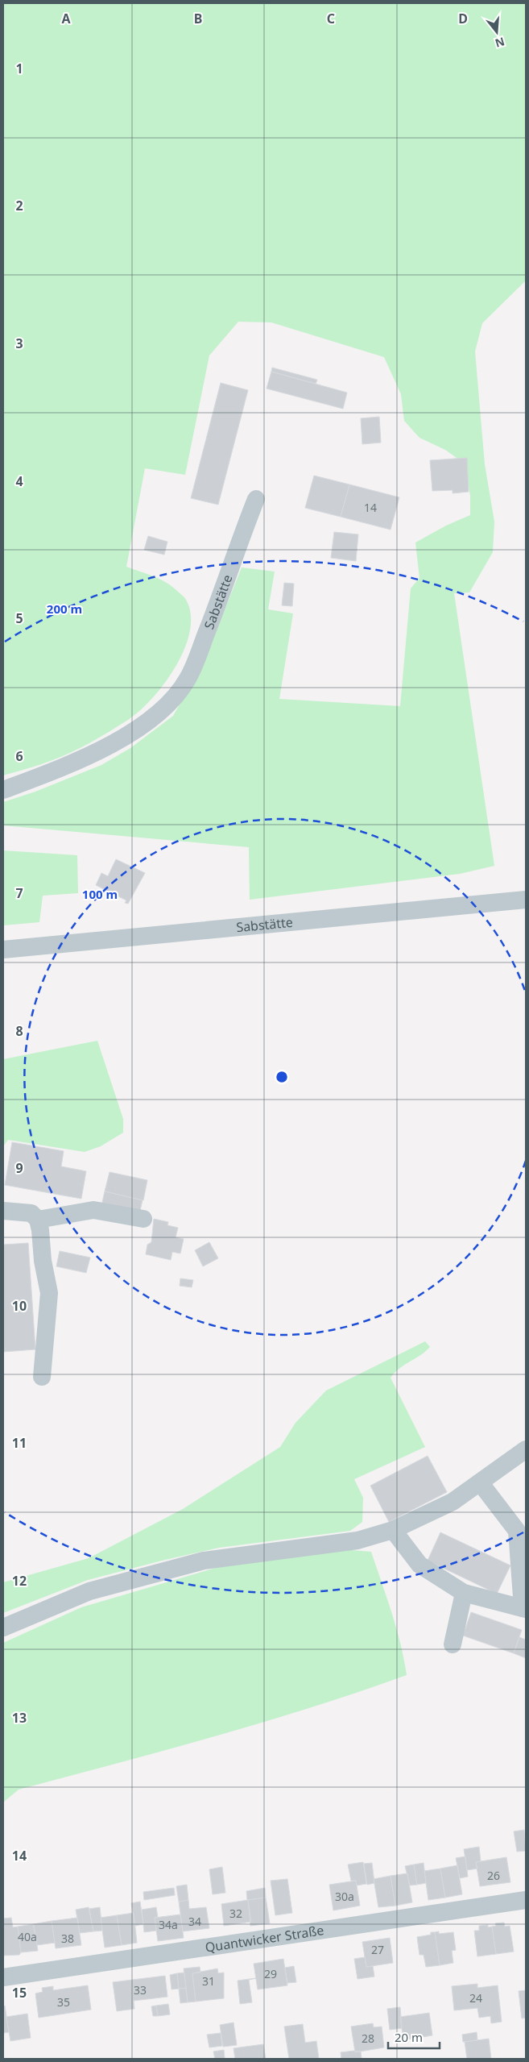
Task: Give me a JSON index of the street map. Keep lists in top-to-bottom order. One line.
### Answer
{"streets":{"street":["Sabstätte","Quantwicker Straße"]},"house_numbers":["14","26","30a","32","34","34a","40a","38","27","29","31","33","24","35","28"],"scale_bar":"20 m","north":"bottom","grid":{"columns":["A","B","C","D"],"rows":["1","2","3","4","5","6","7","8","9","10","11","12","13","14","15"]},"rings":["200 m","100 m"]}
